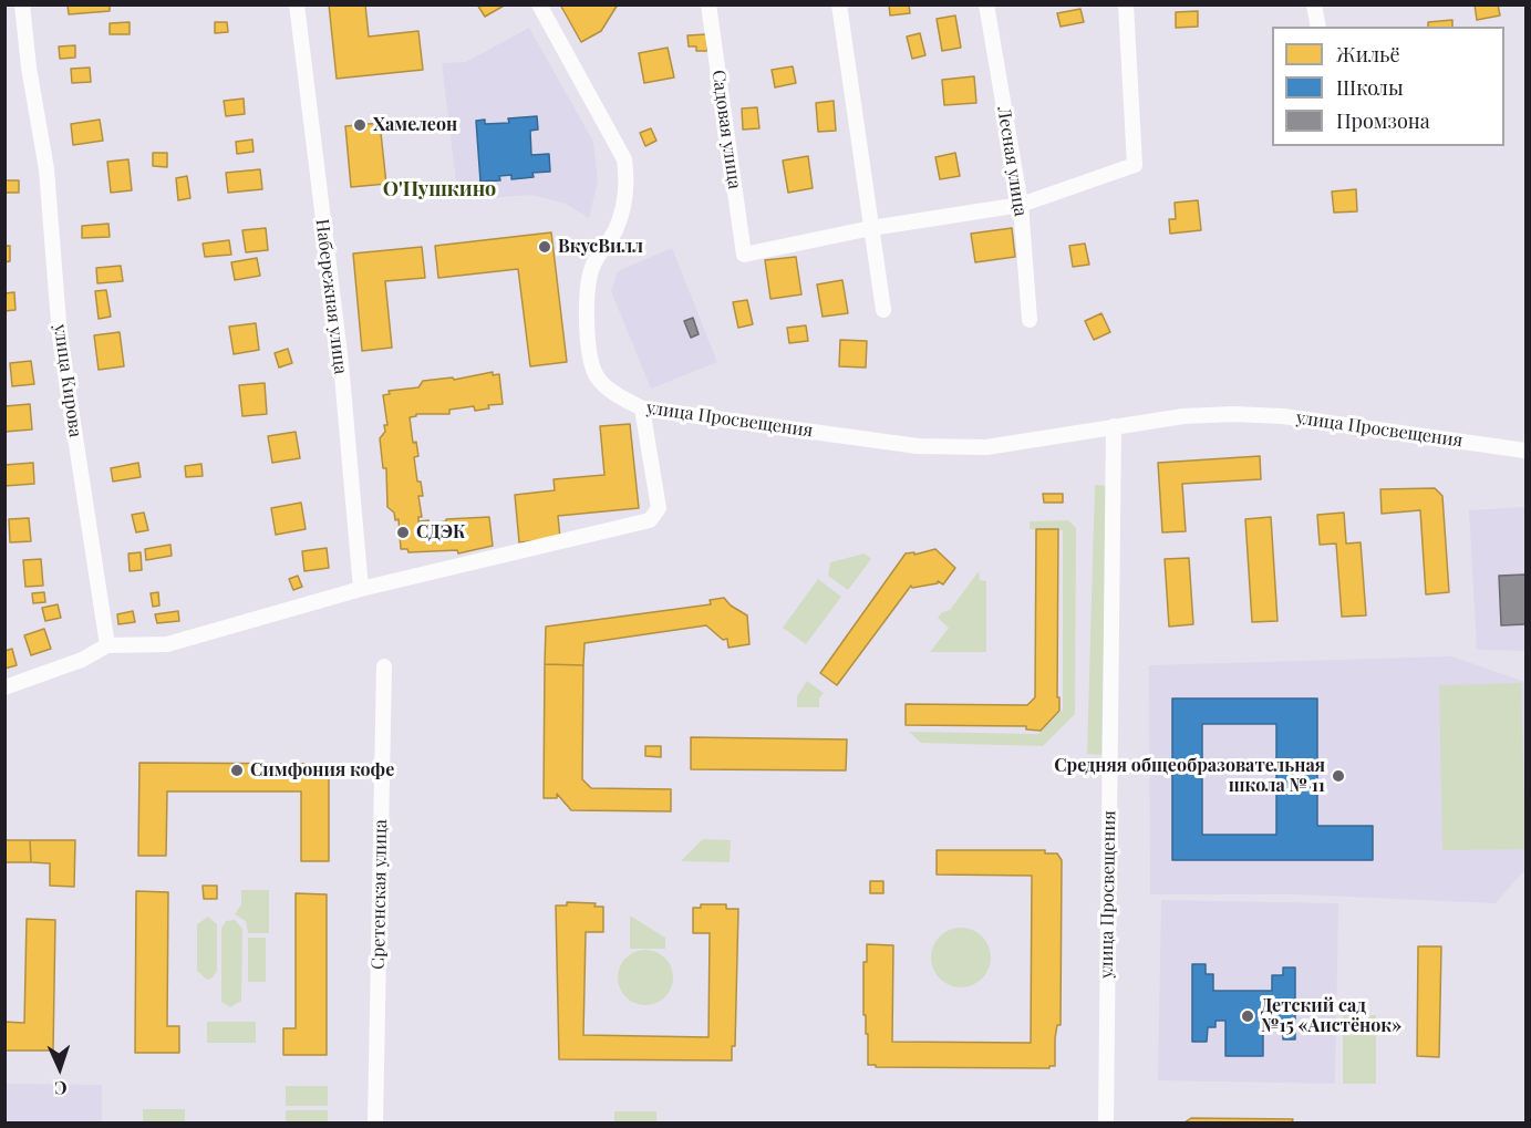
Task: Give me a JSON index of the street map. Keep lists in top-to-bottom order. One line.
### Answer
{"streets":{"street":["Садовая улица","Лесная улица","Набережная улица","улица Кирова","улица Просвещения","Сретенская улица"]},"districts":["О'Пушкино"],"places":["Хамелеон","ВкусВилл","СДЭК","Симфония кофе","Средняя общеобразовательная школа № 11","Детский сад №15 «Аистёнок»"],"legend":["Жильё","Школы","Промзона"],"north":"bottom"}
